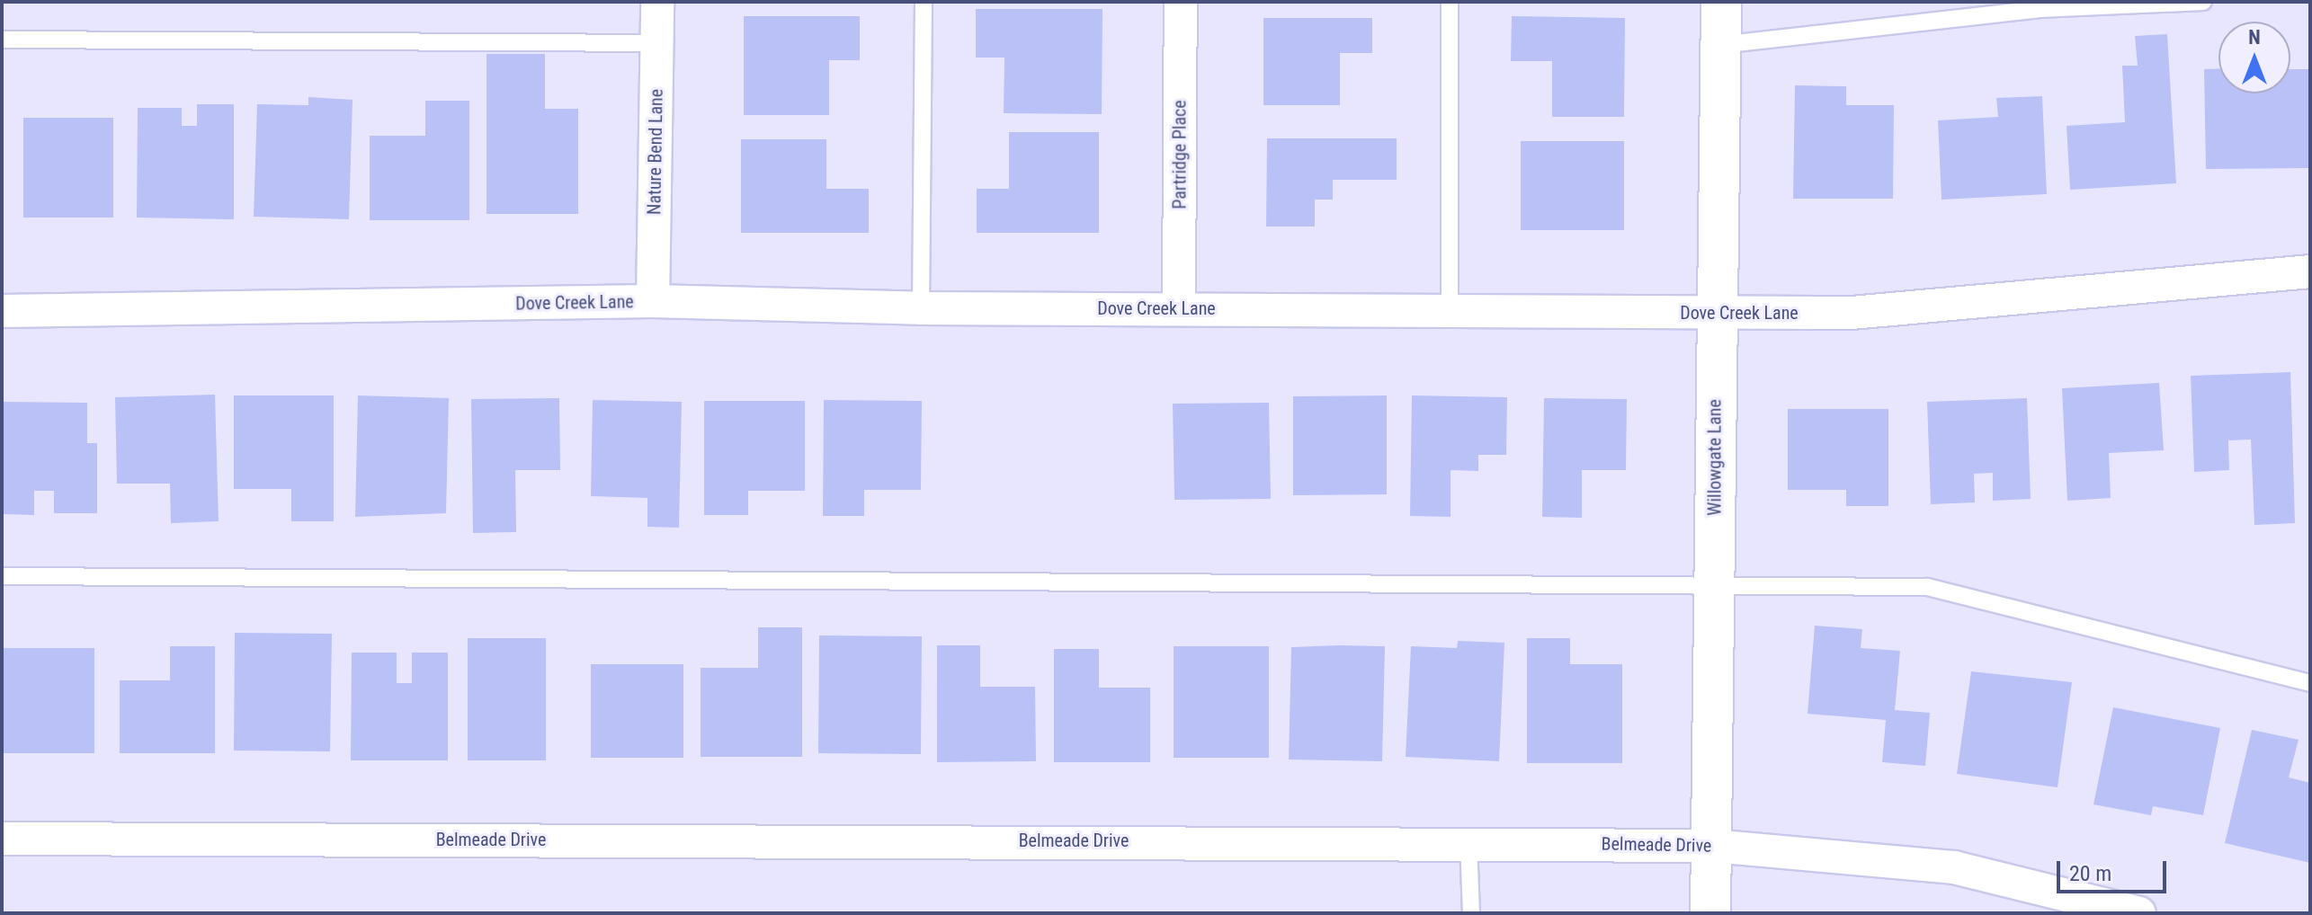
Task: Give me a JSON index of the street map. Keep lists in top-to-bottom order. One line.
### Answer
{"streets":{"street":["Nature Bend Lane","Partridge Place","Dove Creek Lane","Willowgate Lane","Belmeade Drive"]},"crossings":[["Nature Bend Lane","Dove Creek Lane"],["Partridge Place","Dove Creek Lane"],["Dove Creek Lane","Willowgate Lane"],["Willowgate Lane","Belmeade Drive"]],"scale_bar":"20 m","north":"top"}
